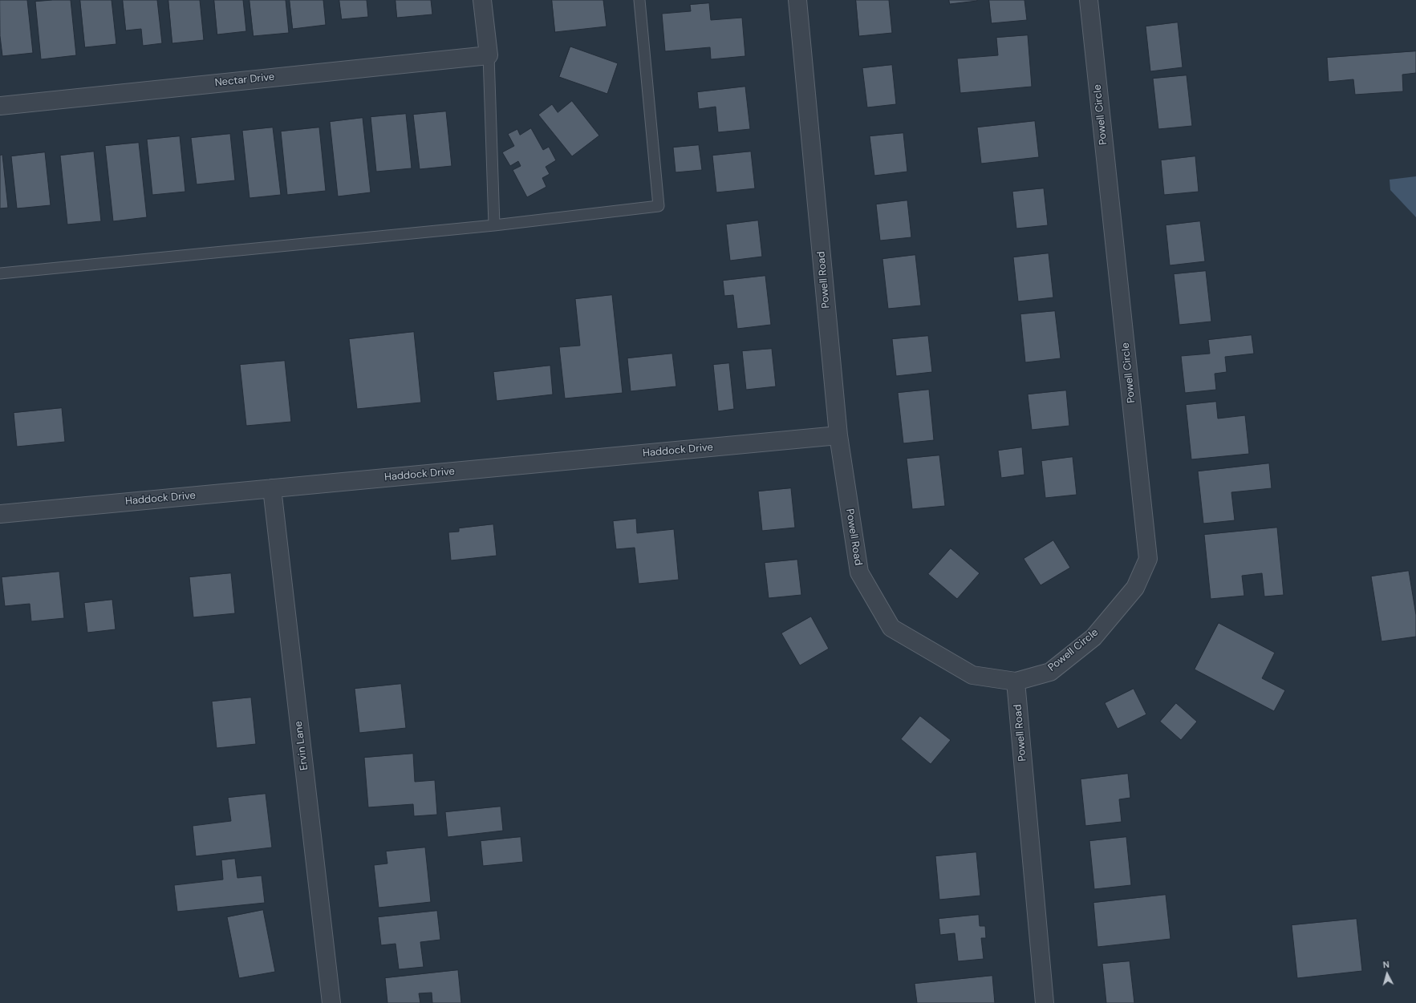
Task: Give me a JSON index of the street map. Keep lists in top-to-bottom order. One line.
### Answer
{"streets":{"street":["Nectar Drive","Powell Circle","Powell Road","Haddock Drive","Ervin Lane"]},"crossings":[["Powell Circle","Powell Road"],["Powell Road","Haddock Drive"],["Haddock Drive","Ervin Lane"]],"north":"top"}
